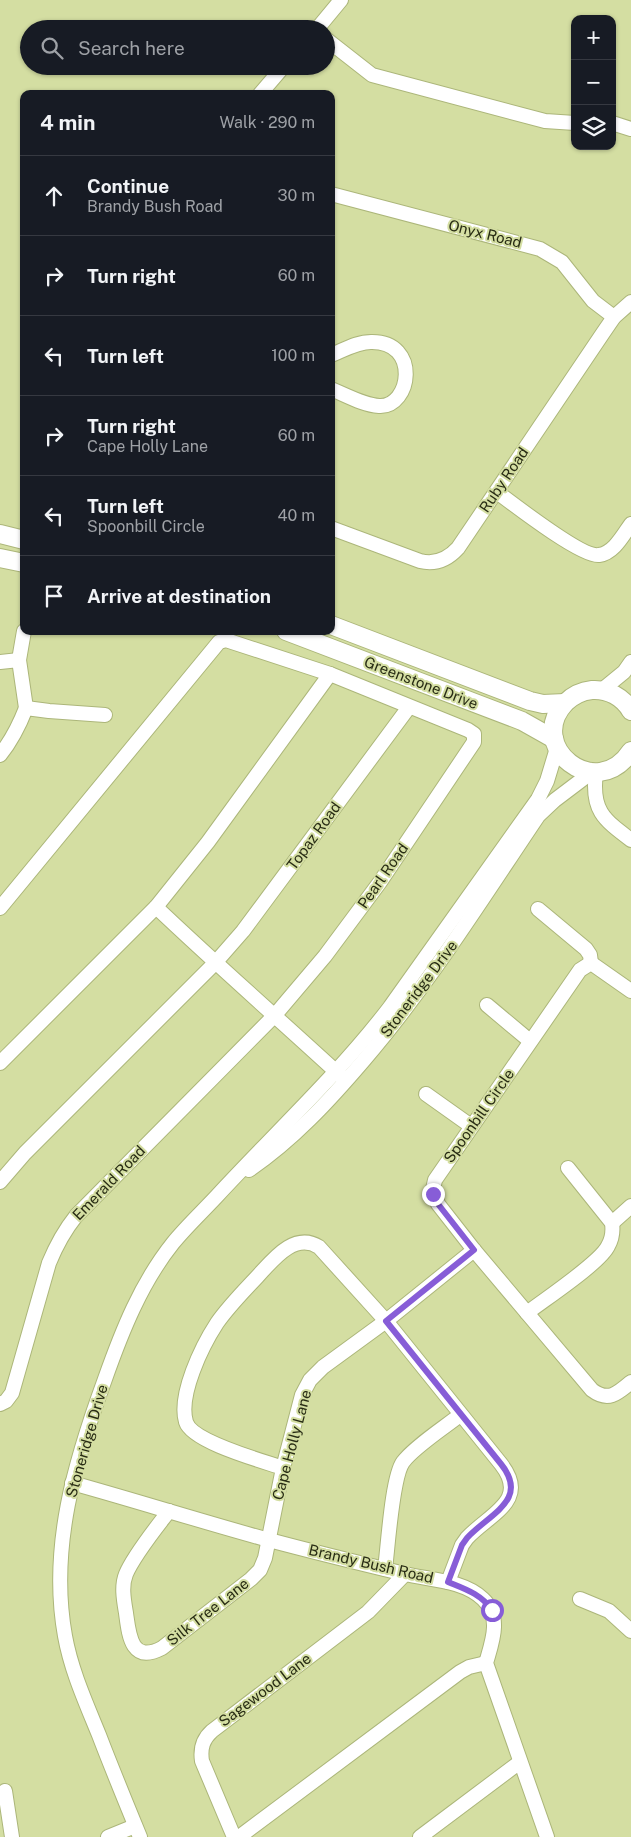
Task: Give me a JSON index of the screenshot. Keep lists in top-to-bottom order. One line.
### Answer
{"streets":{"main road":["Greenstone Drive"],"street":["Onyx Road","Ruby Road","Topaz Road","Pearl Road","Stoneridge Drive","Spoonbill Circle","Emerald Road","Cape Holly Lane","Brandy Bush Road","Silk Tree Lane","Sagewood Lane"]},"crossings":[["Onyx Road","Ruby Road"],["Greenstone Drive","Stoneridge Drive"],["Topaz Road","Pearl Road"],["Pearl Road","Emerald Road"],["Stoneridge Drive","Brandy Bush Road"],["Spoonbill Circle","Cape Holly Lane"],["Cape Holly Lane","Brandy Bush Road"],["Cape Holly Lane","Silk Tree Lane"],["Brandy Bush Road","Silk Tree Lane"],["Brandy Bush Road","Sagewood Lane"]],"page":{"map_buttons":["+","−"],"search":"Search here","heading":["4 min","Walk · 290 m"],"list":[["Continue","Brandy Bush Road","30 m"],["Turn right","60 m"],["Turn left","100 m"],["Turn right","Cape Holly Lane","60 m"],["Turn left","Spoonbill Circle","40 m"],"Arrive at destination"]}}
